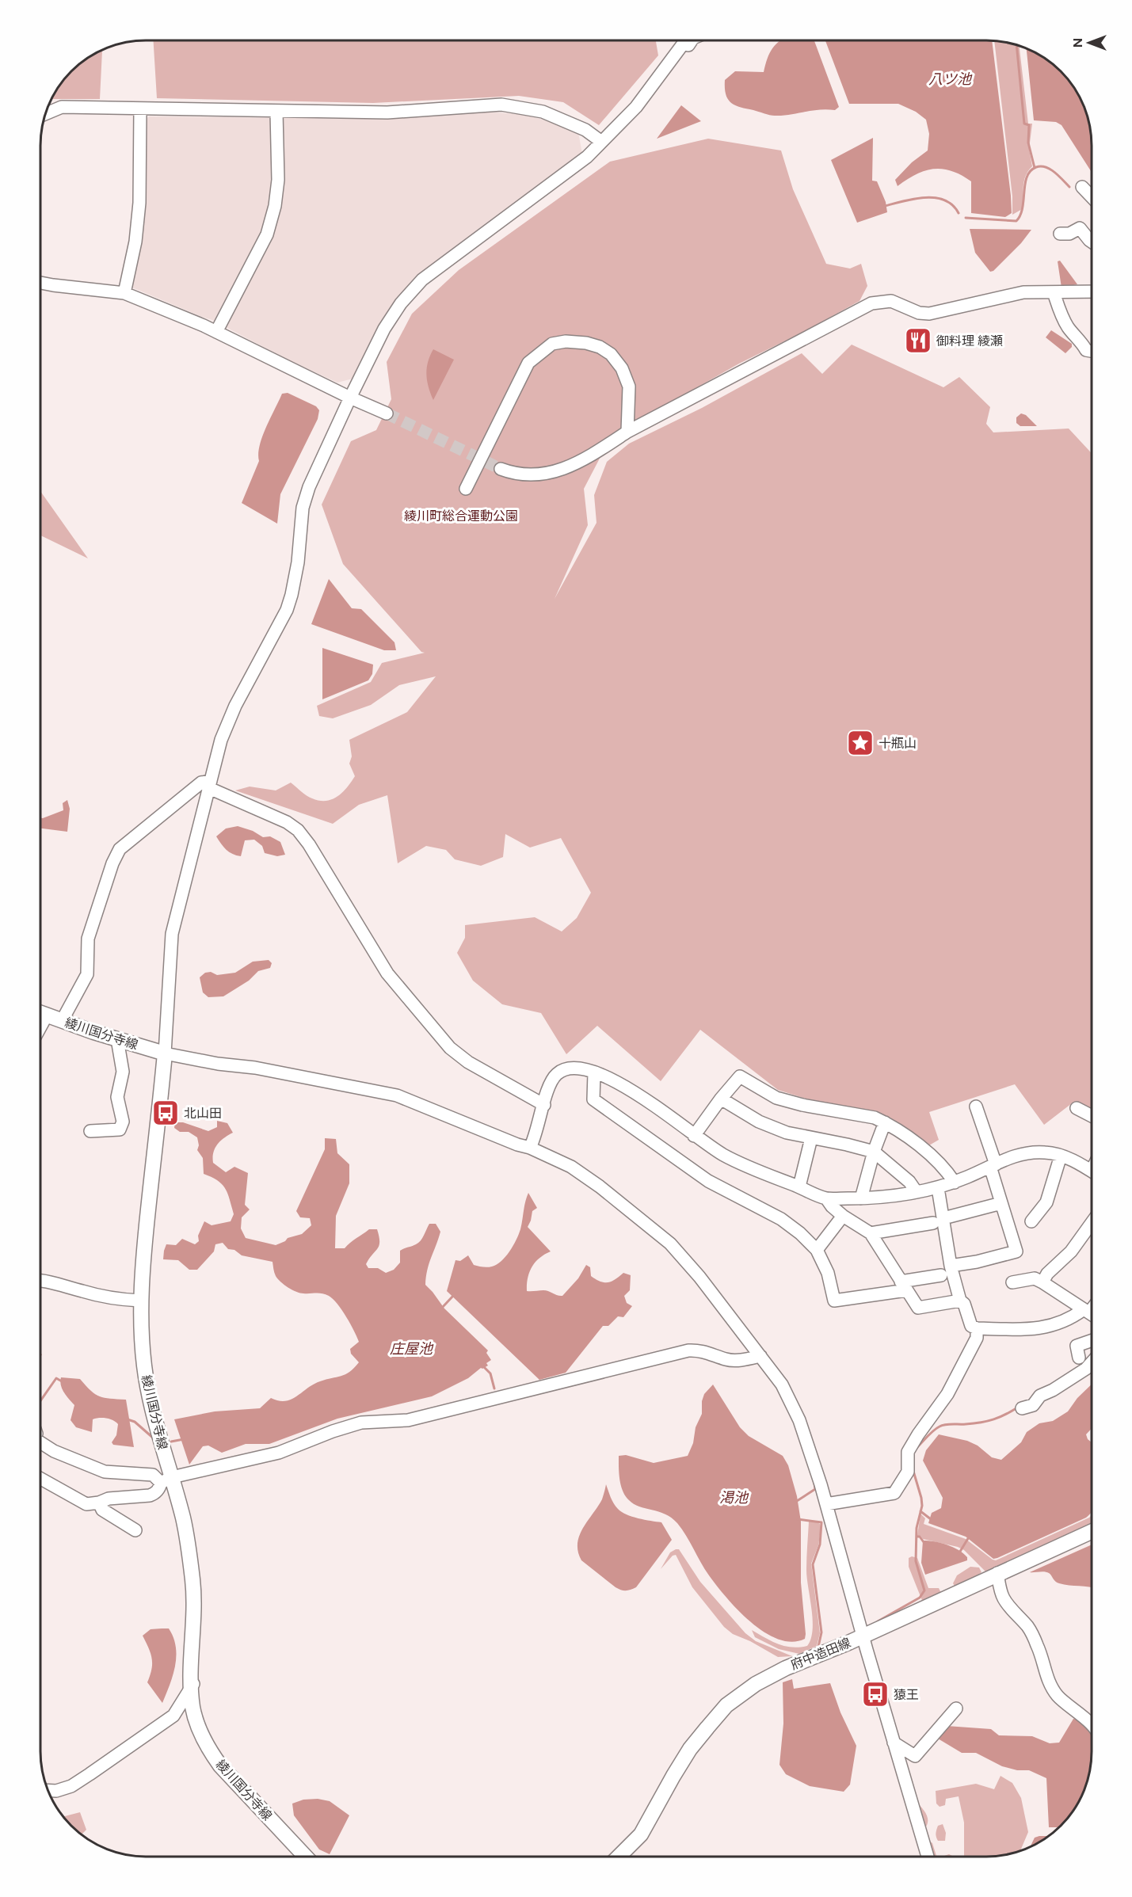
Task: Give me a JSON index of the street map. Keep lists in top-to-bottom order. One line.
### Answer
{"streets":{"main road":["綾川国分寺線","府中造田線"]},"water":["八ツ池","庄屋池","渇池"],"parks":["綾川町総合運動公園"],"places":{"restaurant":["御料理 綾瀬"],"place":["十瓶山"],"bus stop":["北山田","猿王"]},"north":"left"}
